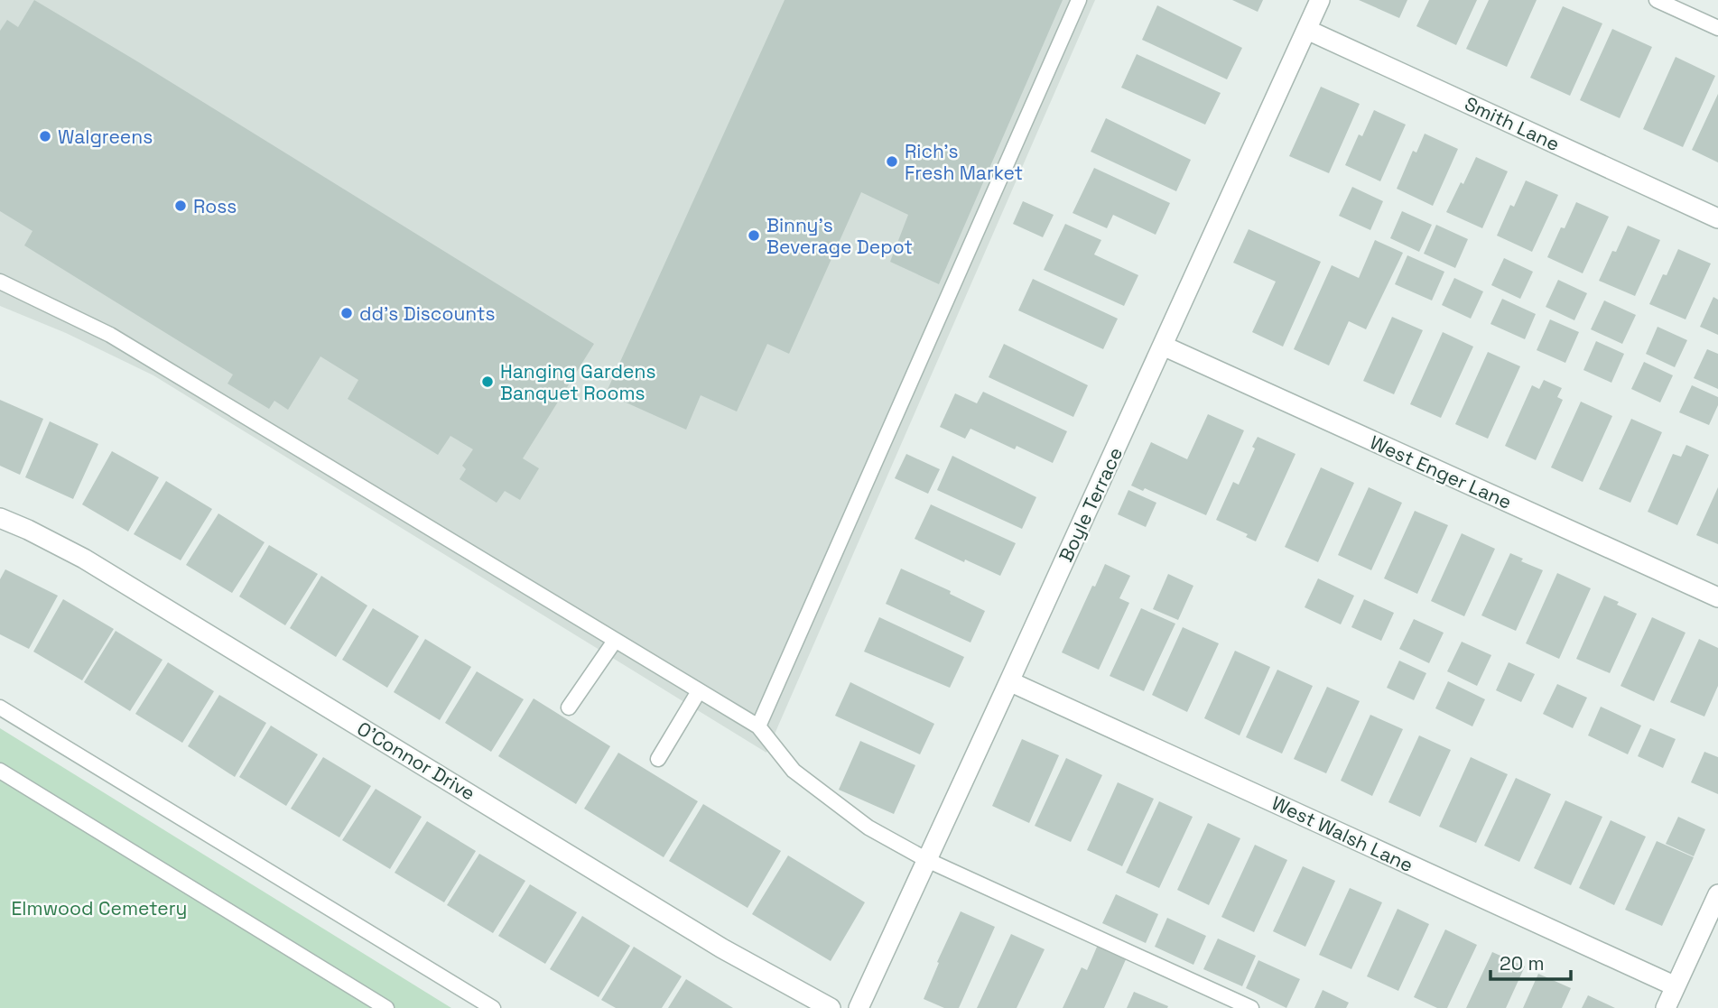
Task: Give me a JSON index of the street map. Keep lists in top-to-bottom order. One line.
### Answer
{"streets":{"street":["Smith Lane","West Enger Lane","Boyle Terrace","O'Connor Drive","West Walsh Lane"]},"crossings":[["Smith Lane","Boyle Terrace"],["West Enger Lane","Boyle Terrace"],["Boyle Terrace","West Walsh Lane"]],"parks":["Elmwood Cemetery"],"places":["Walgreens","Rich's Fresh Market","Ross","Binny's Beverage Depot","dd's Discounts","Hanging Gardens Banquet Rooms"],"scale_bar":"20 m"}
